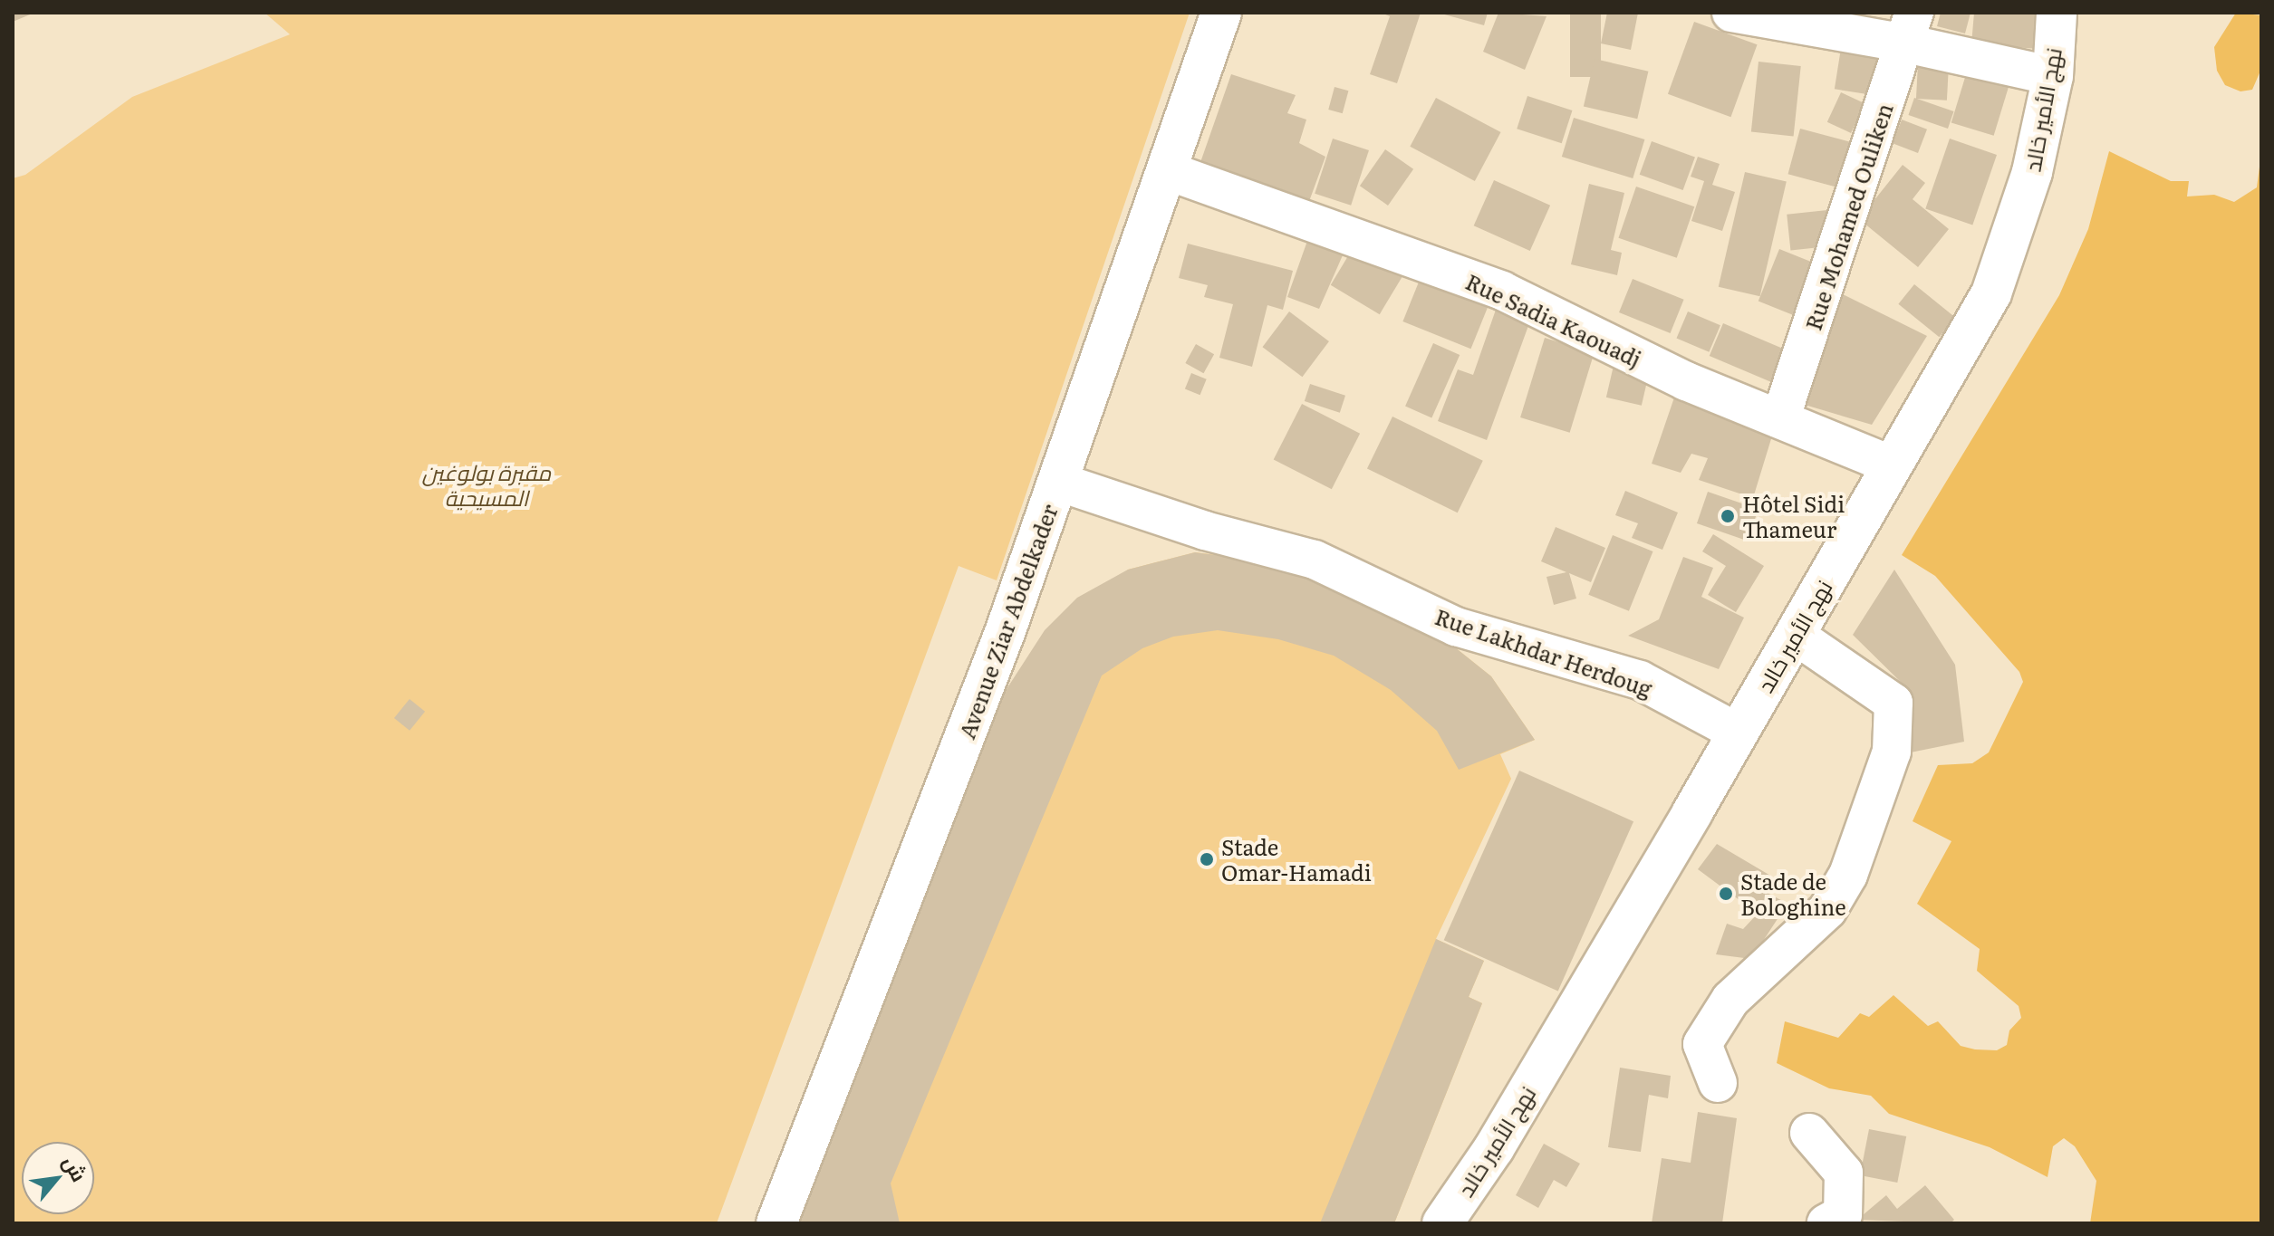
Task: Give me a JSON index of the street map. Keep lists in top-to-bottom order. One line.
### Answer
{"streets":{"main road":["نهج الأمير خالد","Avenue Ziar Abdelkader"],"street":["Rue Mohamed Ouliken","Rue Sadia Kaouadj","Rue Lakhdar Herdoug"]},"crossings":[["نهج الأمير خالد","Rue Sadia Kaouadj"],["نهج الأمير خالد","Rue Lakhdar Herdoug"],["Rue Mohamed Ouliken","Rue Sadia Kaouadj"],["Rue Sadia Kaouadj","Avenue Ziar Abdelkader"],["Avenue Ziar Abdelkader","Rue Lakhdar Herdoug"]],"parks":["مقبرة بولوغين المسيحية"],"places":["Hôtel Sidi Thameur","Stade Omar-Hamadi","Stade de Bologhine"],"north":"top right"}
